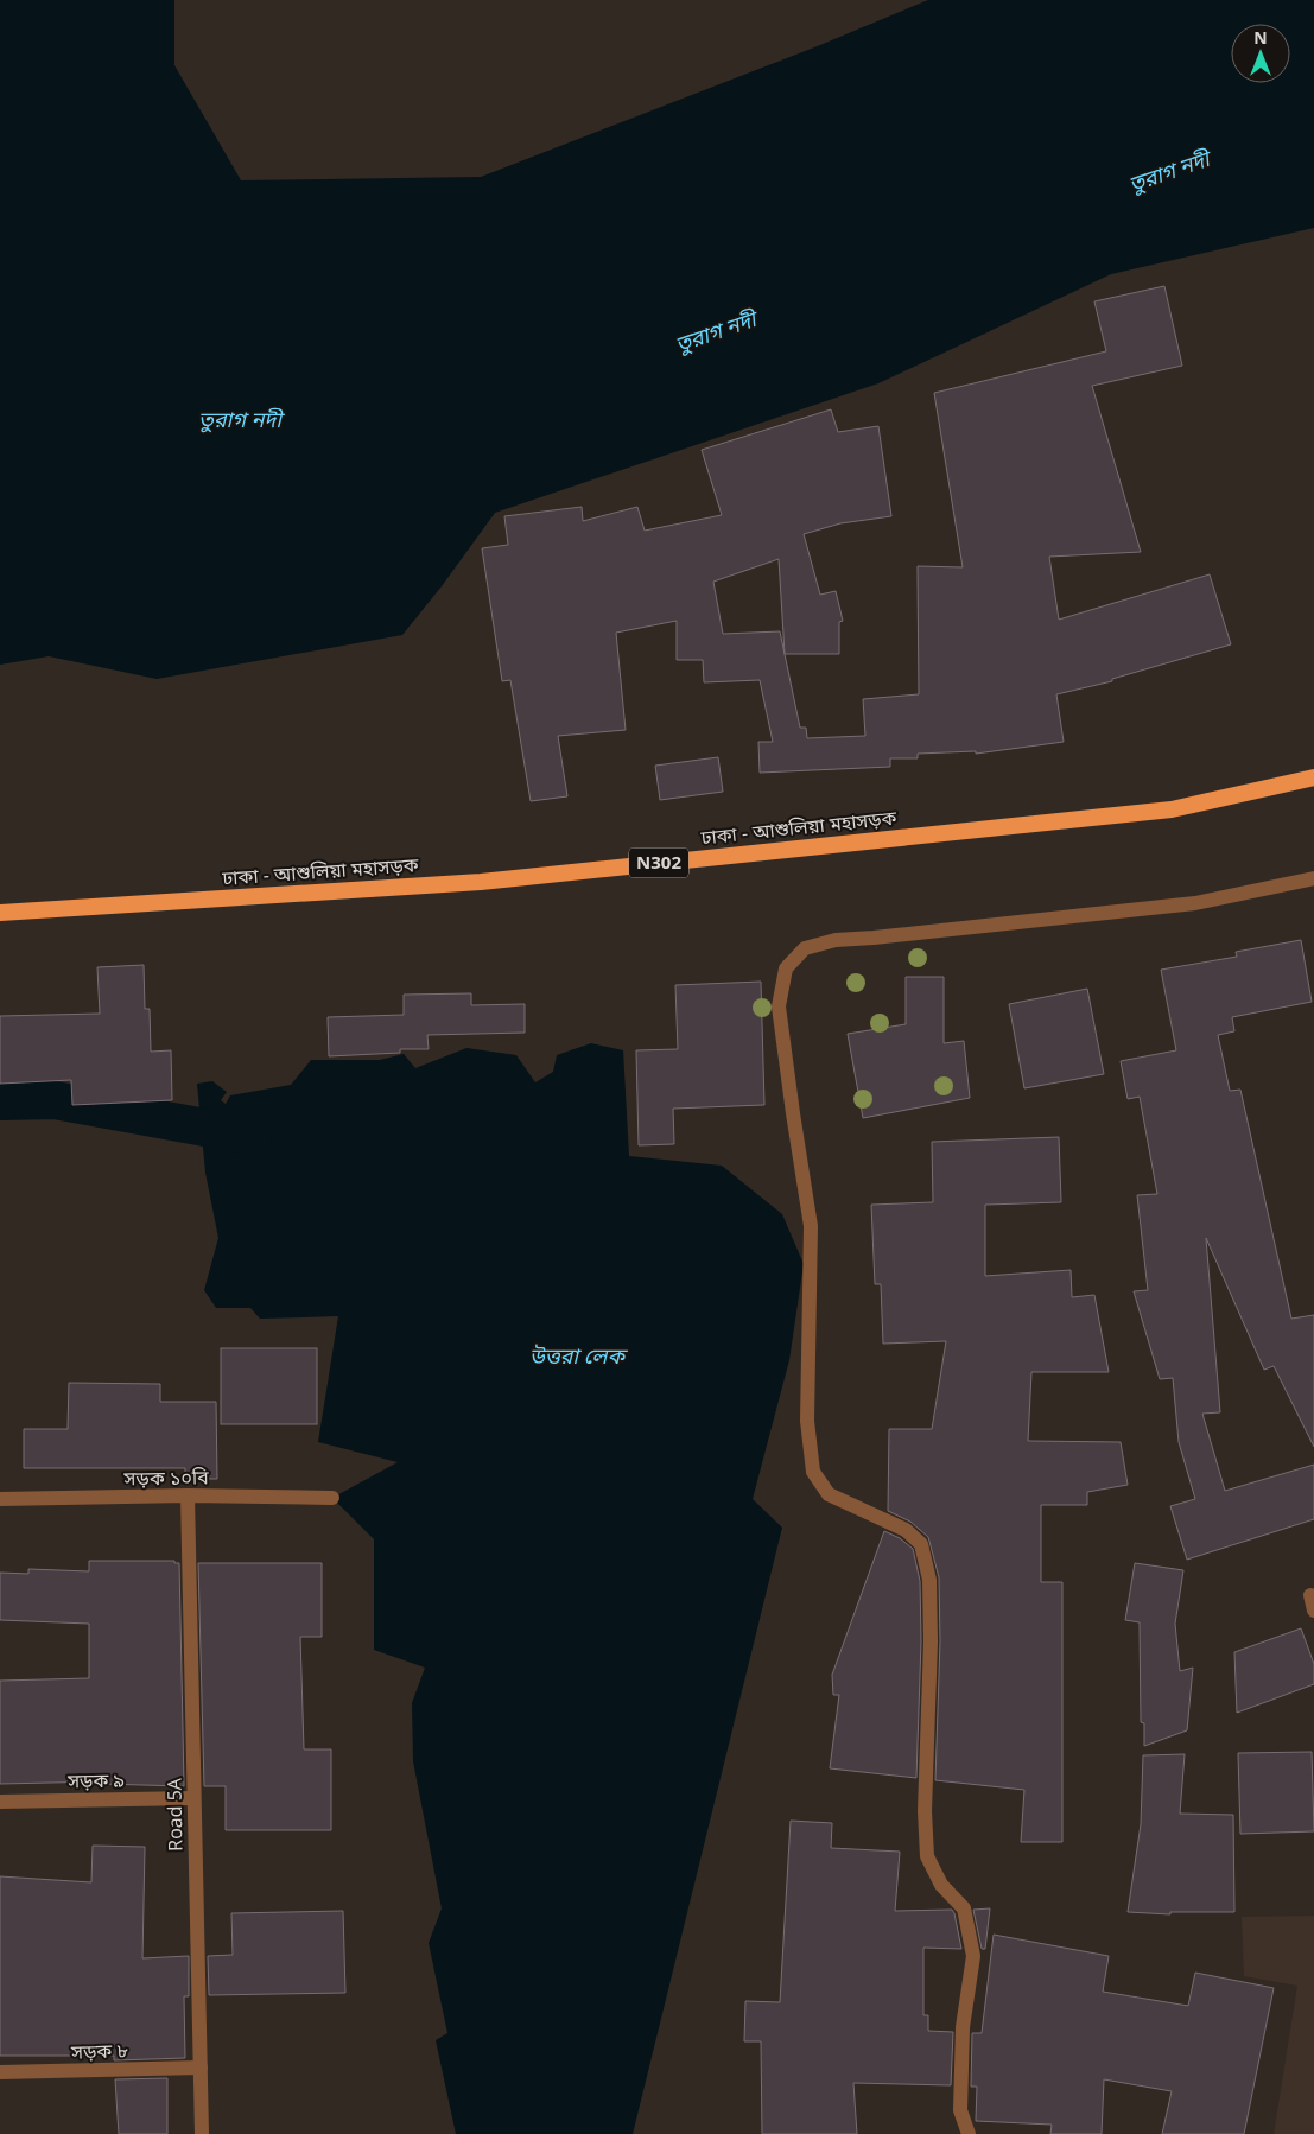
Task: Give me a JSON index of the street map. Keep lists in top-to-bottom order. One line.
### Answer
{"streets":{"highway":["ঢাকা - আশুলিয়া মহাসড়ক","N302"],"street":["সড়ক ১০বি","সড়ক ৯","Road 5A","সড়ক ৮"]},"crossings":[["সড়ক ১০বি","Road 5A"],["সড়ক ৯","Road 5A"],["Road 5A","সড়ক ৮"]],"water":["তুরাগ নদী","উত্তরা লেক"],"north":"top"}
